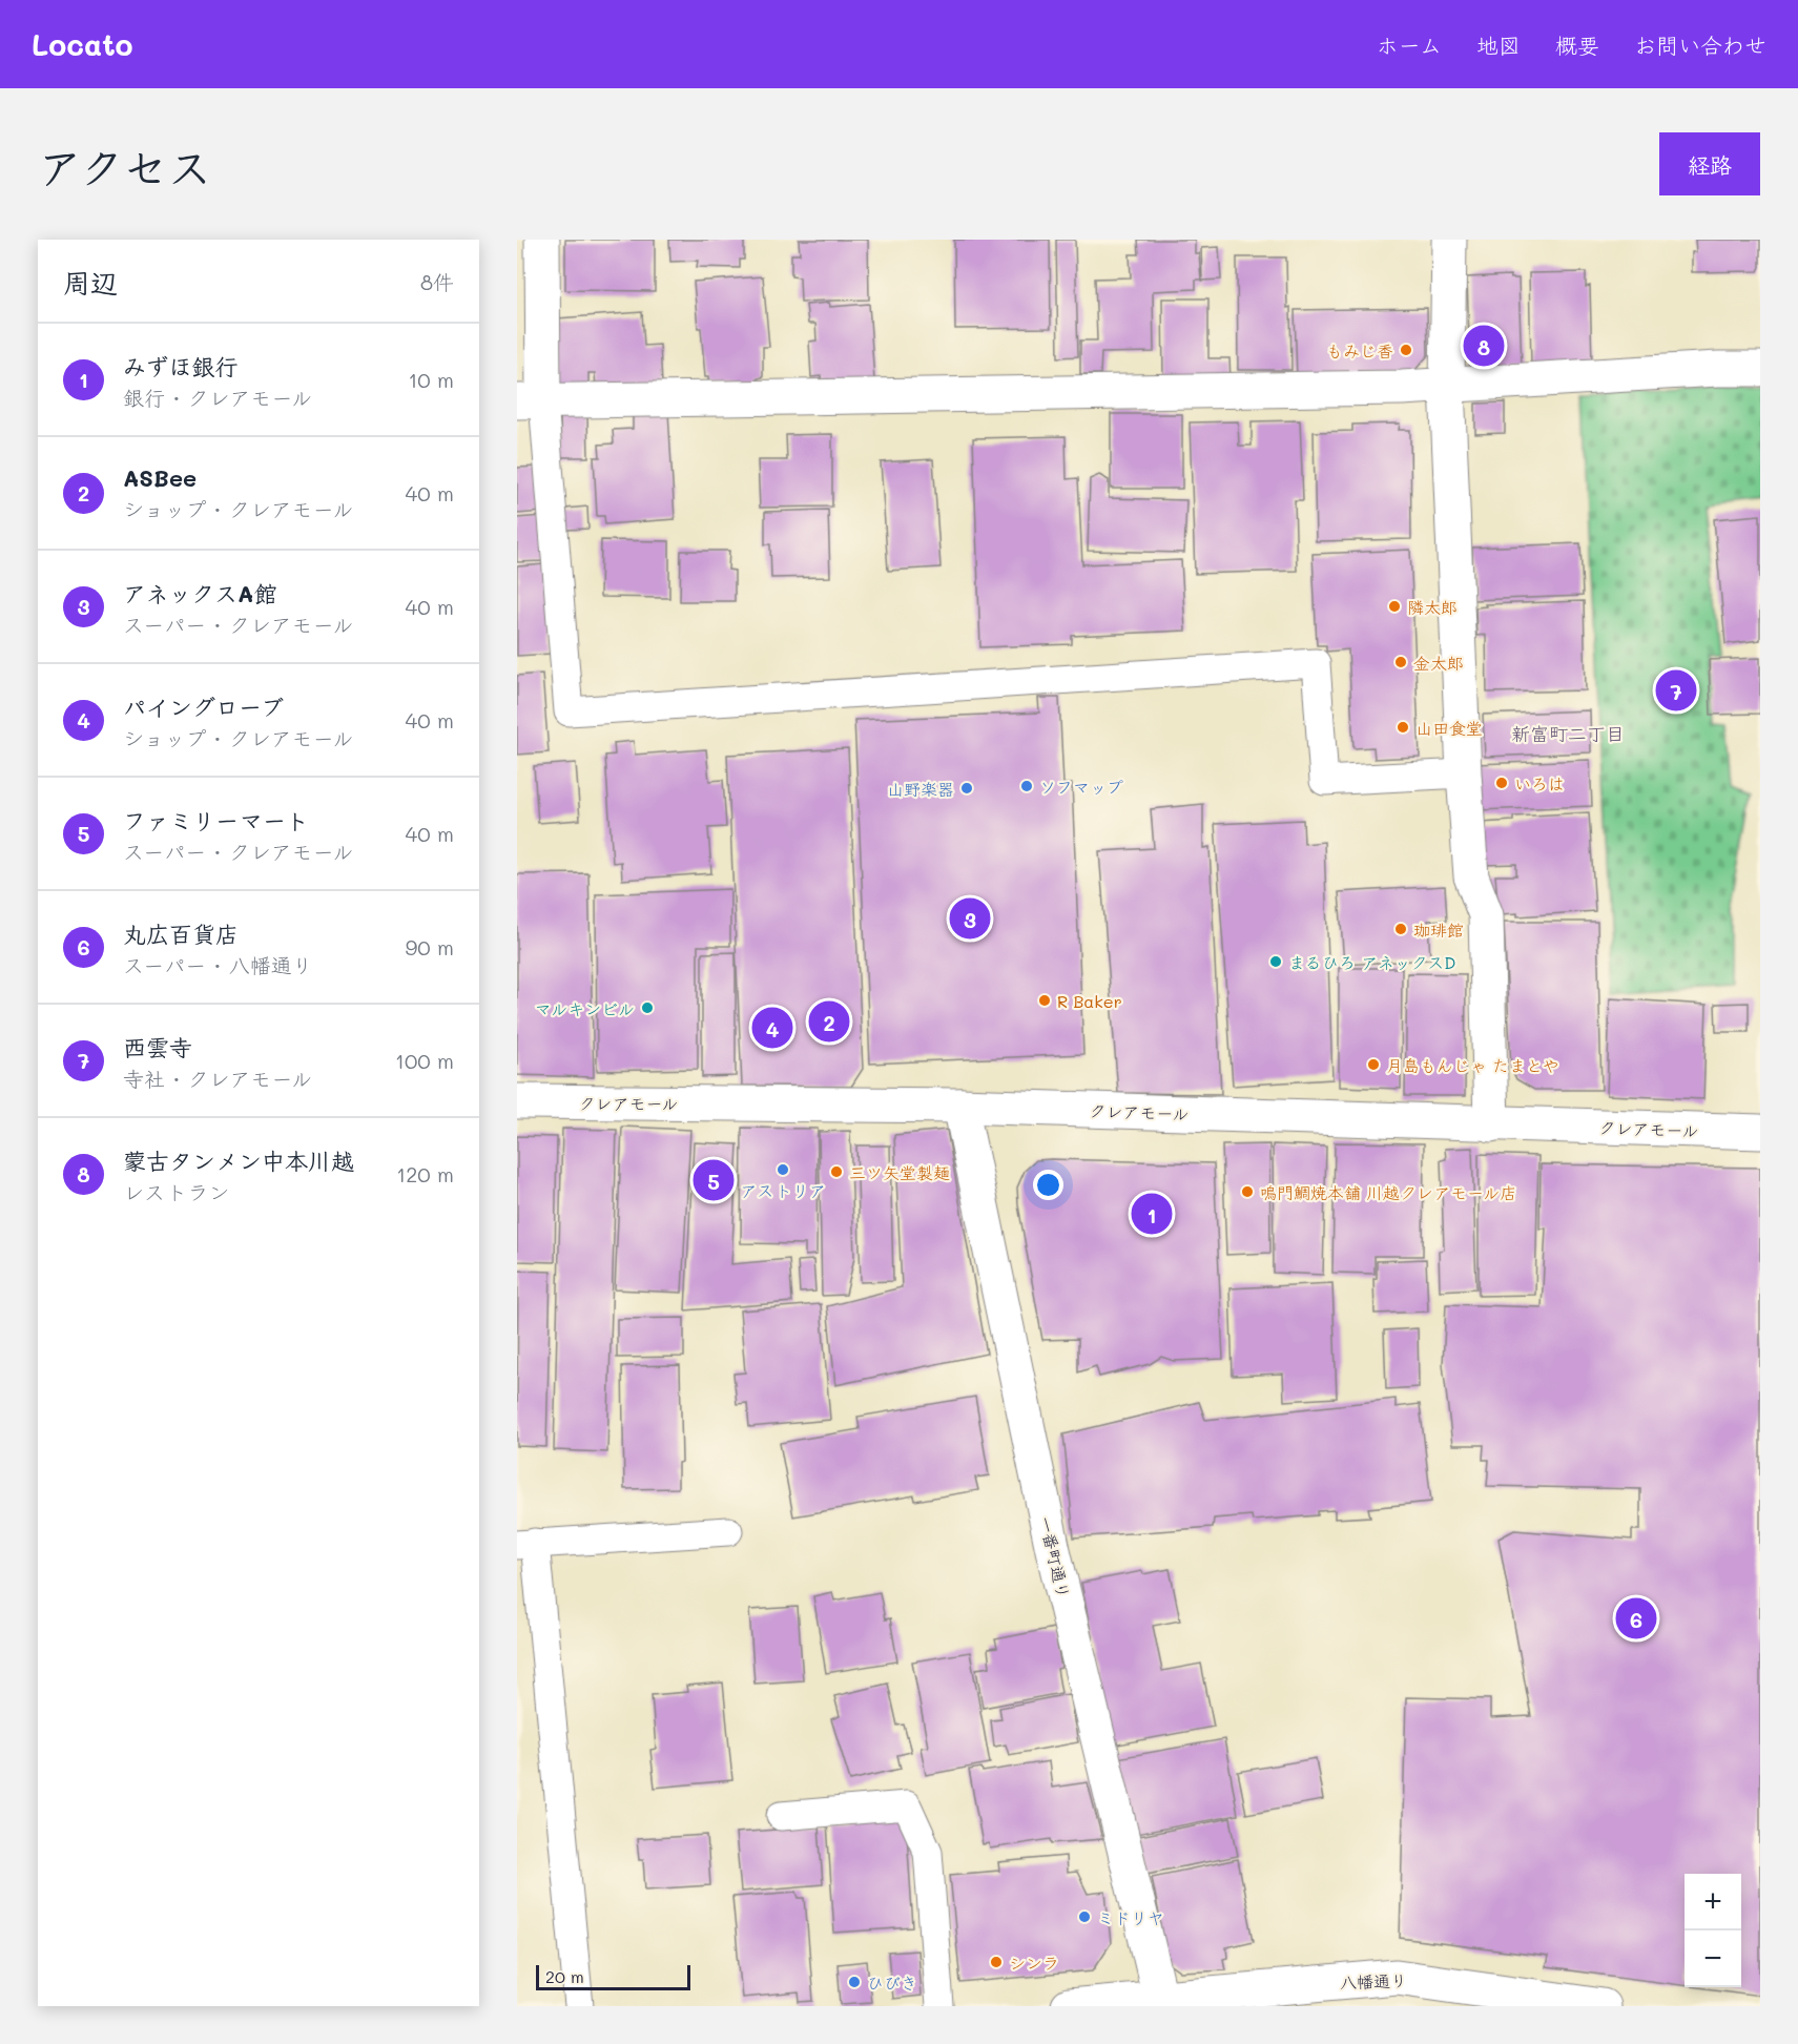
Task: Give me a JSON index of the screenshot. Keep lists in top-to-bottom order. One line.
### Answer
{"streets":{"street":["クレアモール","一番町通り","八幡通り"]},"crossings":[["クレアモール","一番町通り"],["一番町通り","八幡通り"]],"districts":["新富町二丁目"],"places":["もみじ香","隣太郎","金太郎","山田食堂","いろは","ソフマップ","山野楽器","珈琲館","まるひろ アネックスD","R Baker","マルキンビル","月島もんじゃ たまとや","アストリア","三ツ矢堂製麺","鳴門鯛焼本舗 川越クレアモール店","ミドリヤ","シンラ","ひびき"],"scale_bar":"20 m","page":{"header":"Locato","nav":["ホーム","地図","概要","お問い合わせ"],"title":"アクセス","buttons":"経路","heading":["周辺","8件"],"list":[{"mark":"1","name":"みずほ銀行","note":"銀行 · クレアモール","value":"10 m"},{"mark":"2","name":"ASBee","note":"ショップ · クレアモール","value":"40 m"},{"mark":"3","name":"アネックスA館","note":"スーパー · クレアモール","value":"40 m"},{"mark":"4","name":"パイングローブ","note":"ショップ · クレアモール","value":"40 m"},{"mark":"5","name":"ファミリーマート","note":"スーパー · クレアモール","value":"40 m"},{"mark":"6","name":"丸広百貨店","note":"スーパー · 八幡通り","value":"90 m"},{"mark":"7","name":"西雲寺","note":"寺社 · クレアモール","value":"100 m"},{"mark":"8","name":"蒙古タンメン中本川越","note":"レストラン","value":"120 m"}],"pins":["8","7","3","2","4","5","1","6"],"map_buttons":["+","−"],"scale":"20 m"}}
